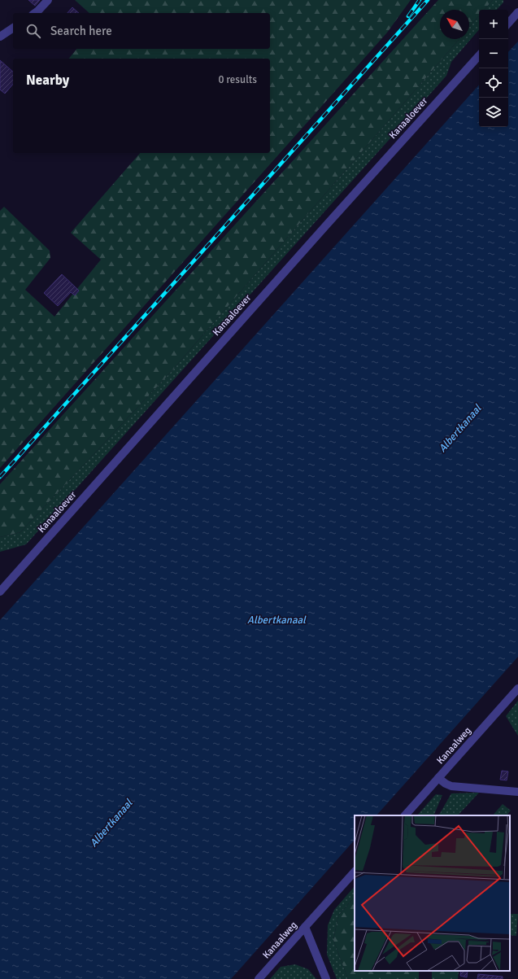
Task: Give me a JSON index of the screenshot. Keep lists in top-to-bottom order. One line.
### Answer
{"streets":{"street":["Kanaaloever","Kanaalweg"]},"water":["Albertkanaal"],"north":"top left","page":{"map_buttons":["+","−"],"search":"Search here","heading":["Nearby","0 results"]}}
